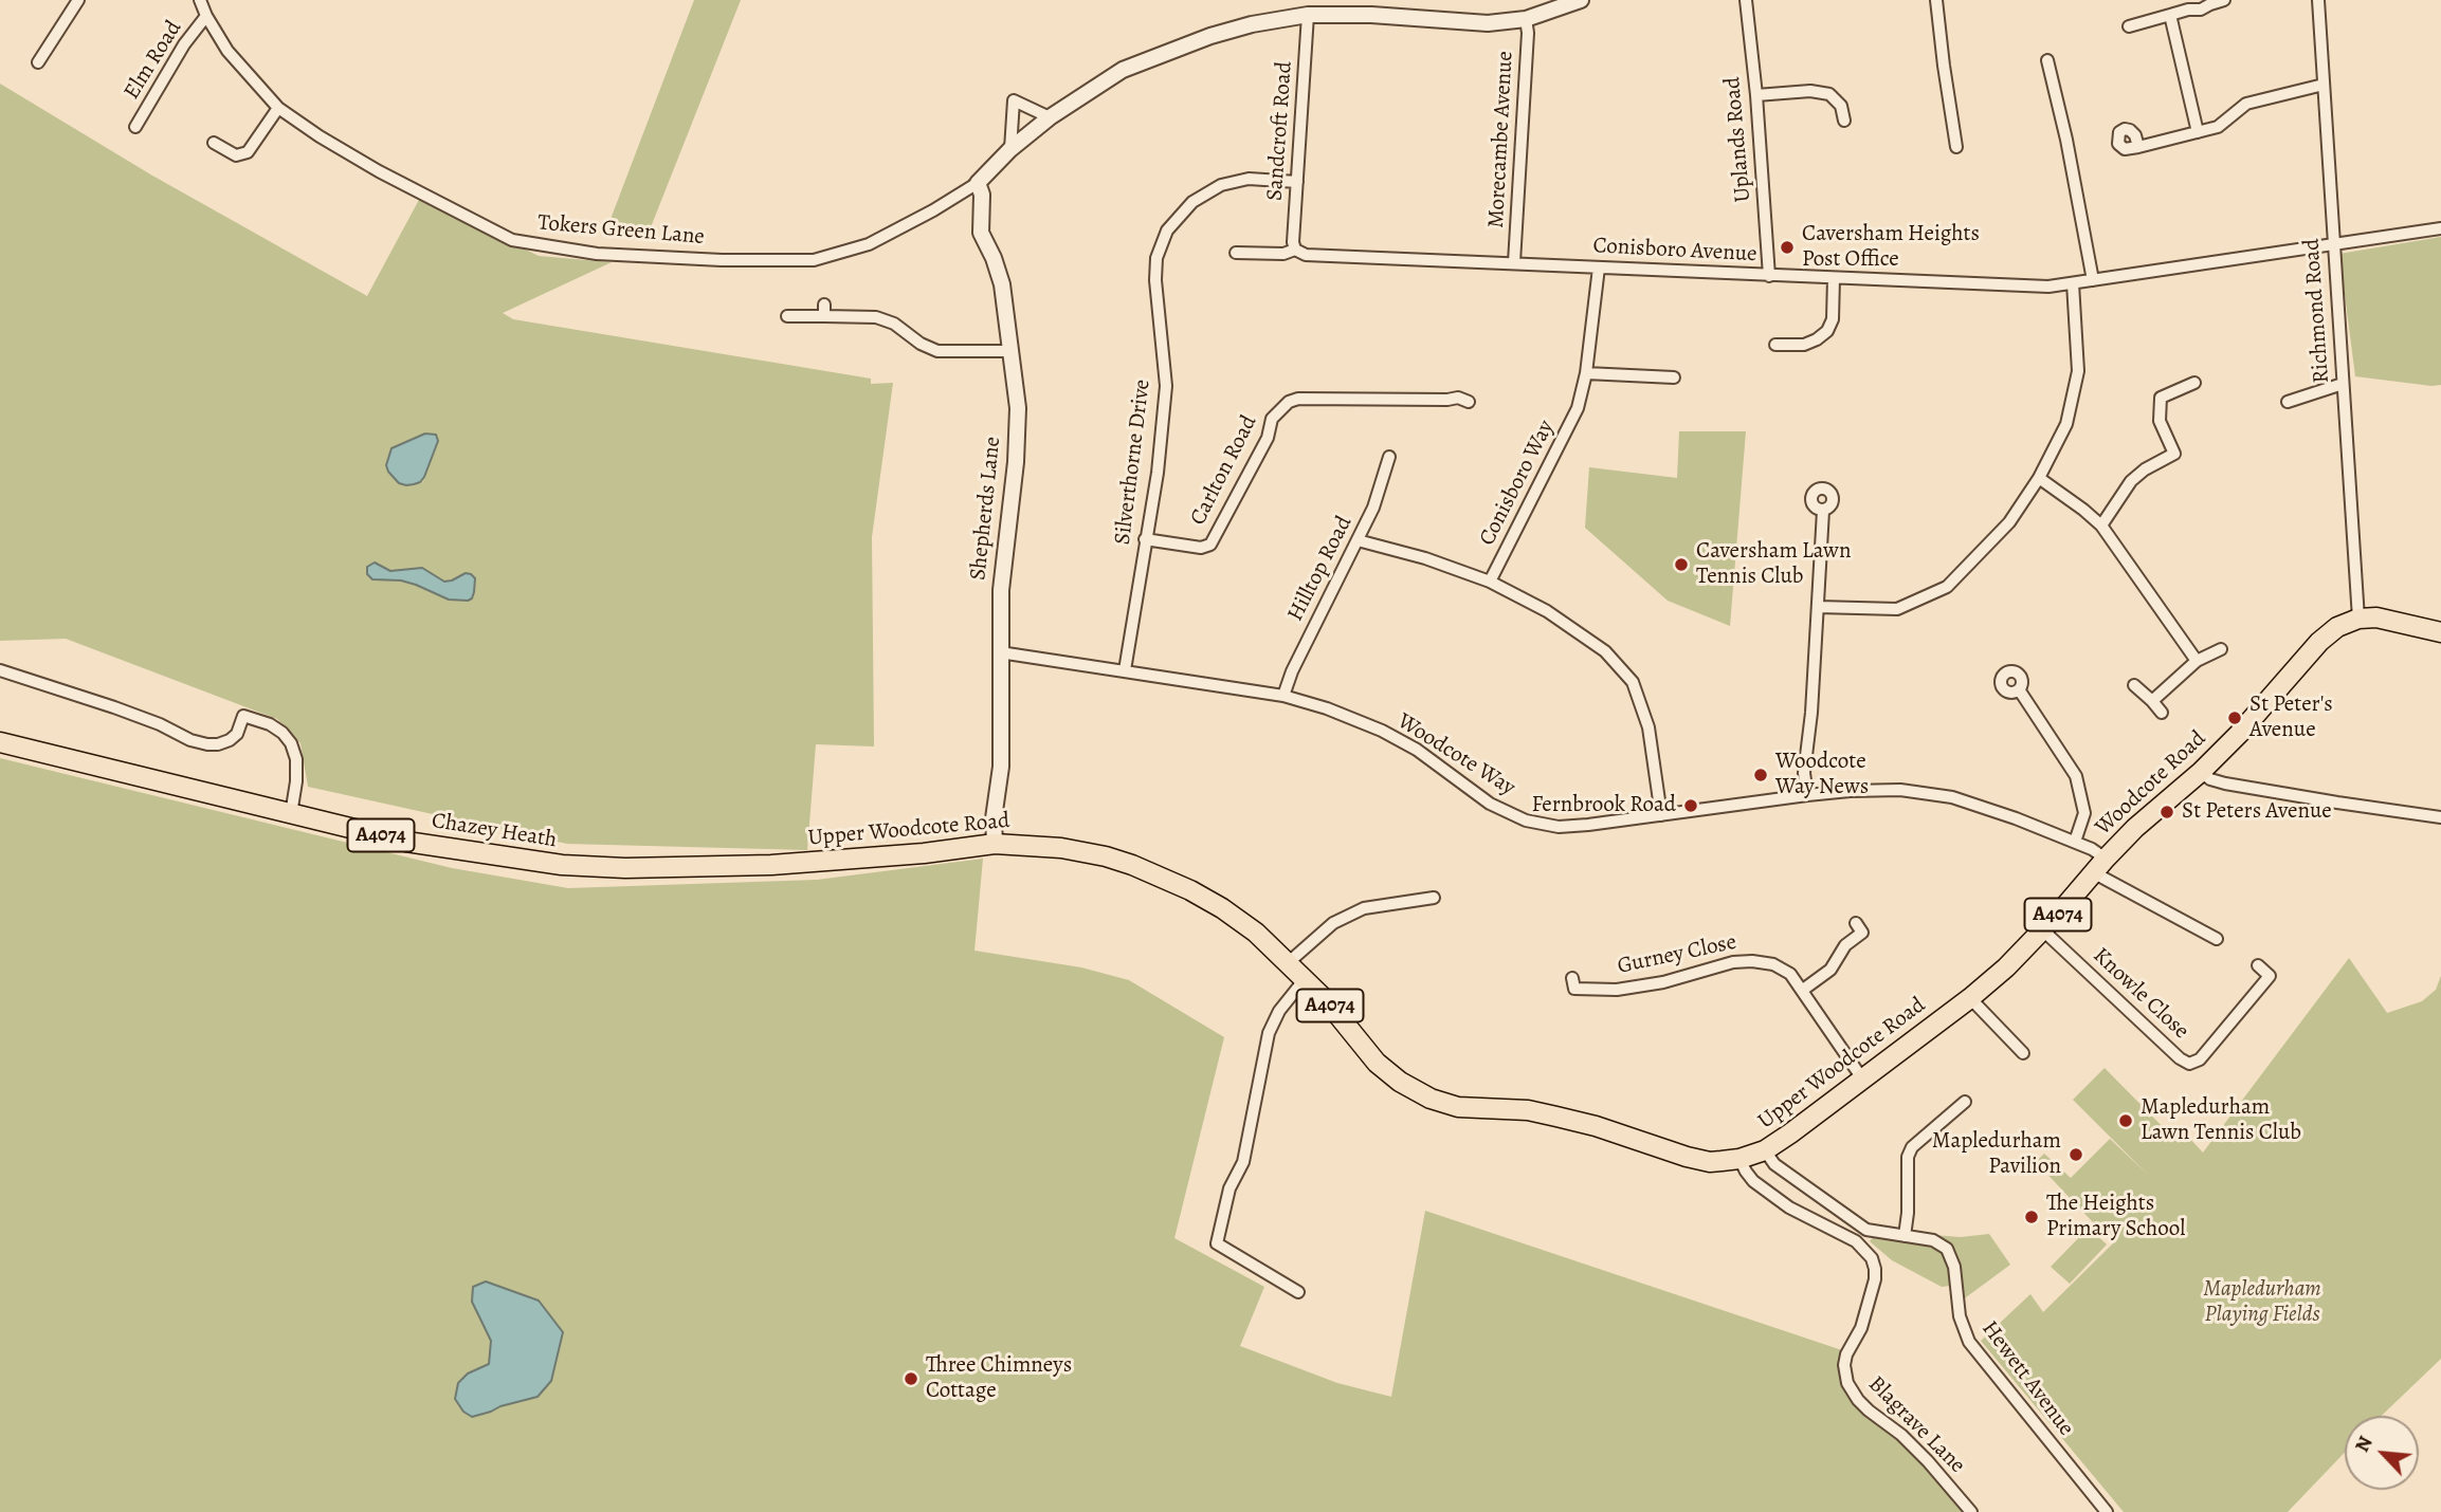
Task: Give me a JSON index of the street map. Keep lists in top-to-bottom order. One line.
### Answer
{"streets":{"main road":["Woodcote Road","Upper Woodcote Road","Chazey Heath","A4074"],"street":["Elm Road","Sandcroft Road","Morecambe Avenue","Uplands Road","Tokers Green Lane","Conisboro Avenue","Richmond Road","Silverthorne Drive","Carlton Road","Conisboro Way","Shepherds Lane","Hilltop Road","Woodcote Way","Gurney Close","Knowle Close","Hewett Avenue","Blagrave Lane"]},"crossings":[["Elm Road","Tokers Green Lane"],["Sandcroft Road","Conisboro Avenue"],["Sandcroft Road","Silverthorne Drive"],["Morecambe Avenue","Conisboro Avenue"],["Uplands Road","Conisboro Avenue"],["Tokers Green Lane","Shepherds Lane"],["Conisboro Avenue","Richmond Road"],["Conisboro Avenue","Conisboro Way"],["Richmond Road","Woodcote Road"],["Silverthorne Drive","Carlton Road"],["Silverthorne Drive","Woodcote Way"],["Shepherds Lane","Woodcote Way"],["Shepherds Lane","Upper Woodcote Road"],["Hilltop Road","Woodcote Way"],["Woodcote Way","Woodcote Road"],["Woodcote Way","Upper Woodcote Road"],["Woodcote Road","Upper Woodcote Road"],["Upper Woodcote Road","Chazey Heath"],["Upper Woodcote Road","Gurney Close"],["Upper Woodcote Road","Knowle Close"],["Upper Woodcote Road","Hewett Avenue"]],"parks":["Mapledurham Playing Fields"],"places":["Caversham Heights Post Office","Caversham Lawn Tennis Club","St Peter's Avenue","Woodcote Way News","Fernbrook Road","St Peters Avenue","Mapledurham Lawn Tennis Club","Mapledurham Pavilion","The Heights Primary School","Three Chimneys Cottage"],"north":"top left"}
